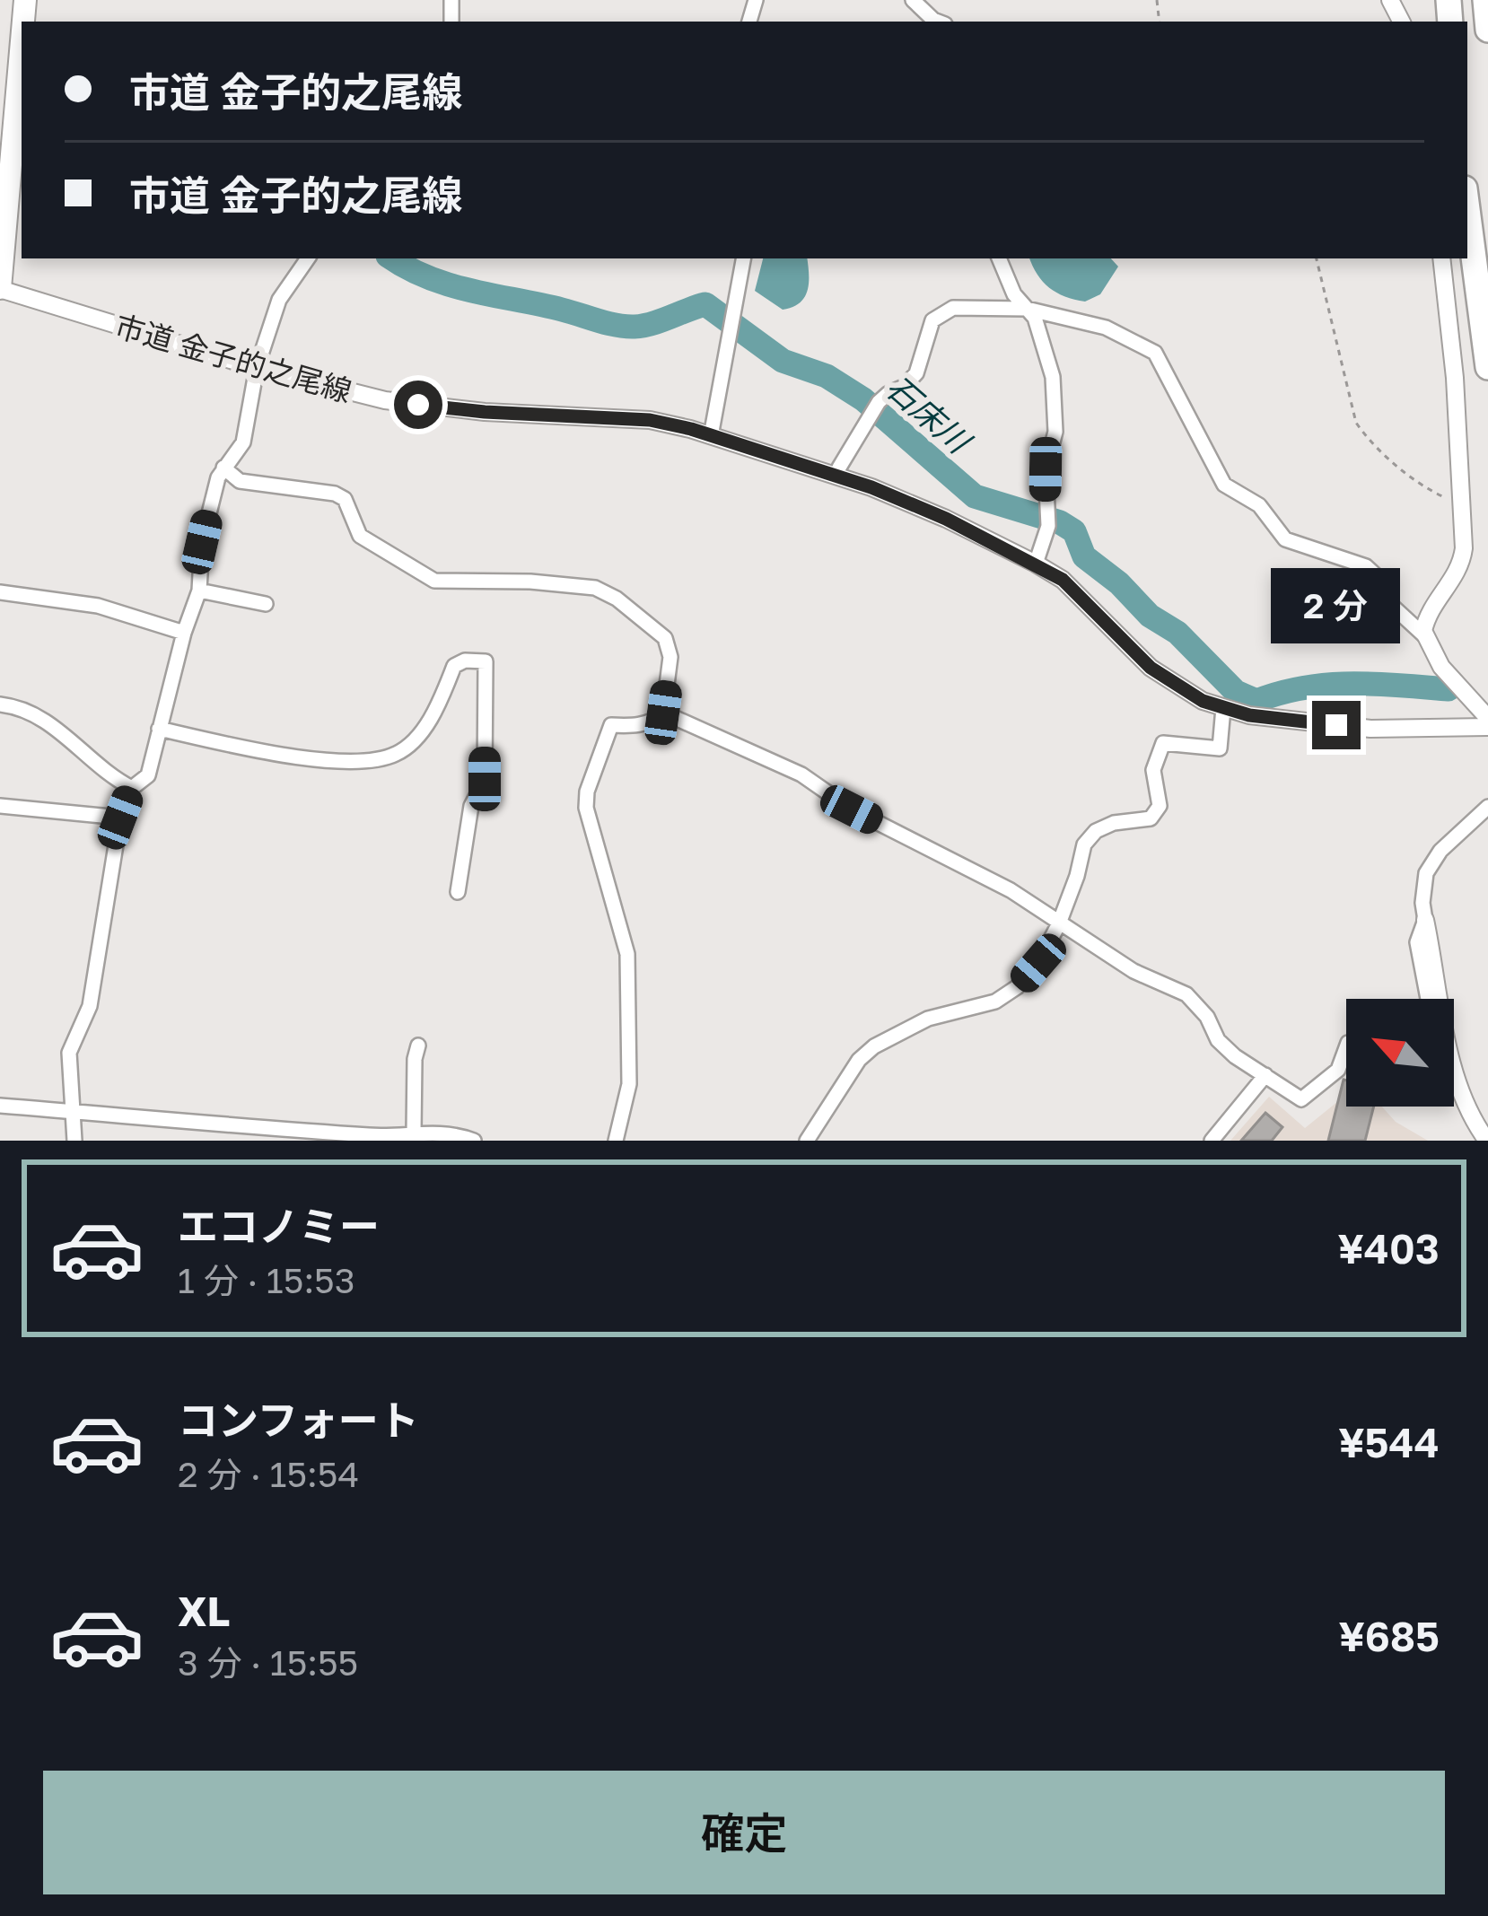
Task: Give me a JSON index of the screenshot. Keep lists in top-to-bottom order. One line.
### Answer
{"streets":{"street":["市道 金子的之尾線"]},"water":["石床川"],"north":"top left","page":{"banner":["市道 金子的之尾線","市道 金子的之尾線"],"bubble":"2 分","list":[{"name":"エコノミー","note":"1 分 · 15:53","value":"¥403"},{"name":"コンフォート","note":"2 分 · 15:54","value":"¥544"},{"name":"XL","note":"3 分 · 15:55","value":"¥685"}],"buttons":"確定"}}
